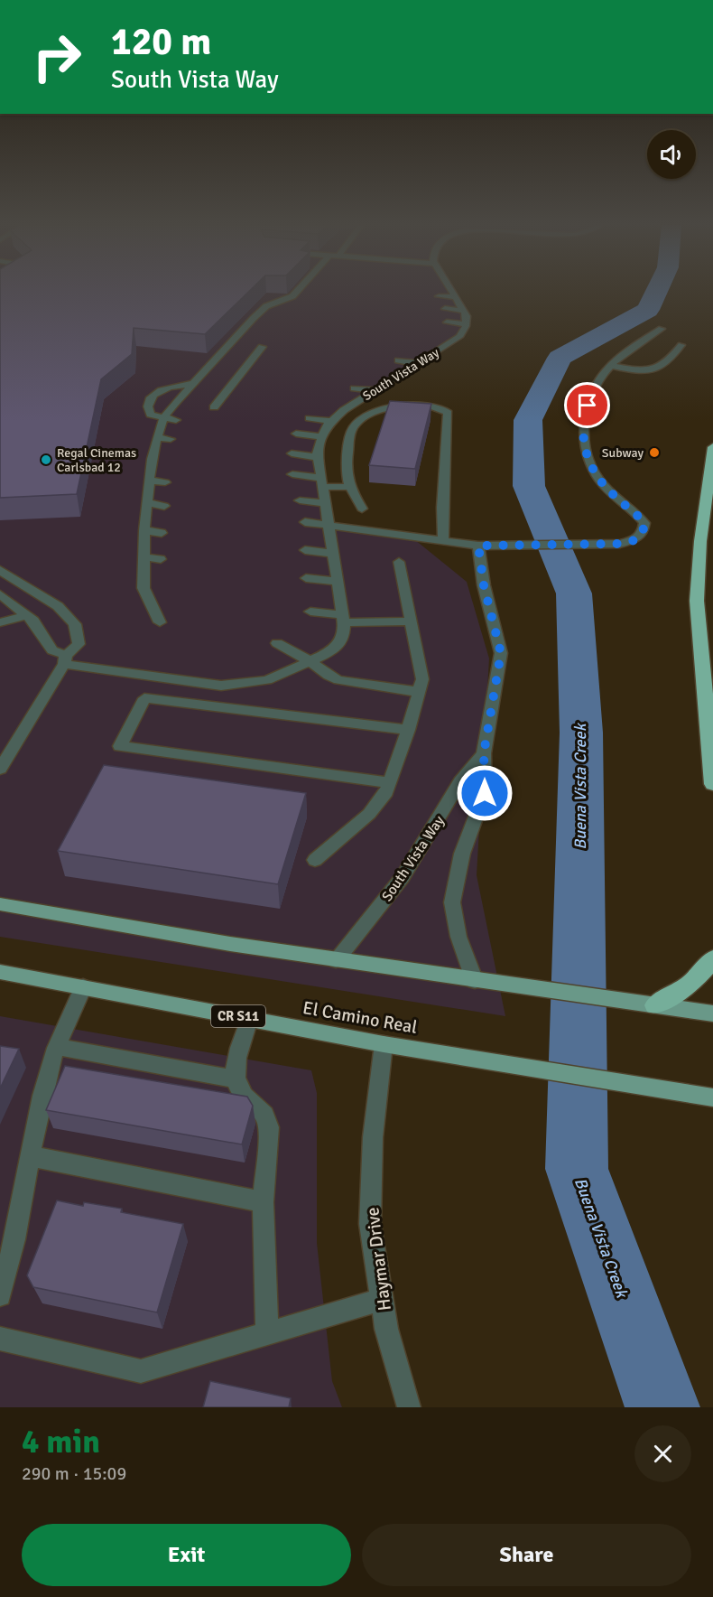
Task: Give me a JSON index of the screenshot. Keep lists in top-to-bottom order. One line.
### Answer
{"streets":{"main road":["CR S11","El Camino Real"],"street":["South Vista Way","Haymar Drive"]},"crossings":[["El Camino Real","Haymar Drive"]],"water":["Buena Vista Creek"],"places":["Subway","Regal Cinemas Carlsbad 12"],"page":{"turn":["120 m","South Vista Way"],"heading":["4 min","290 m · 15:09"],"buttons":["Exit","Share"]}}
